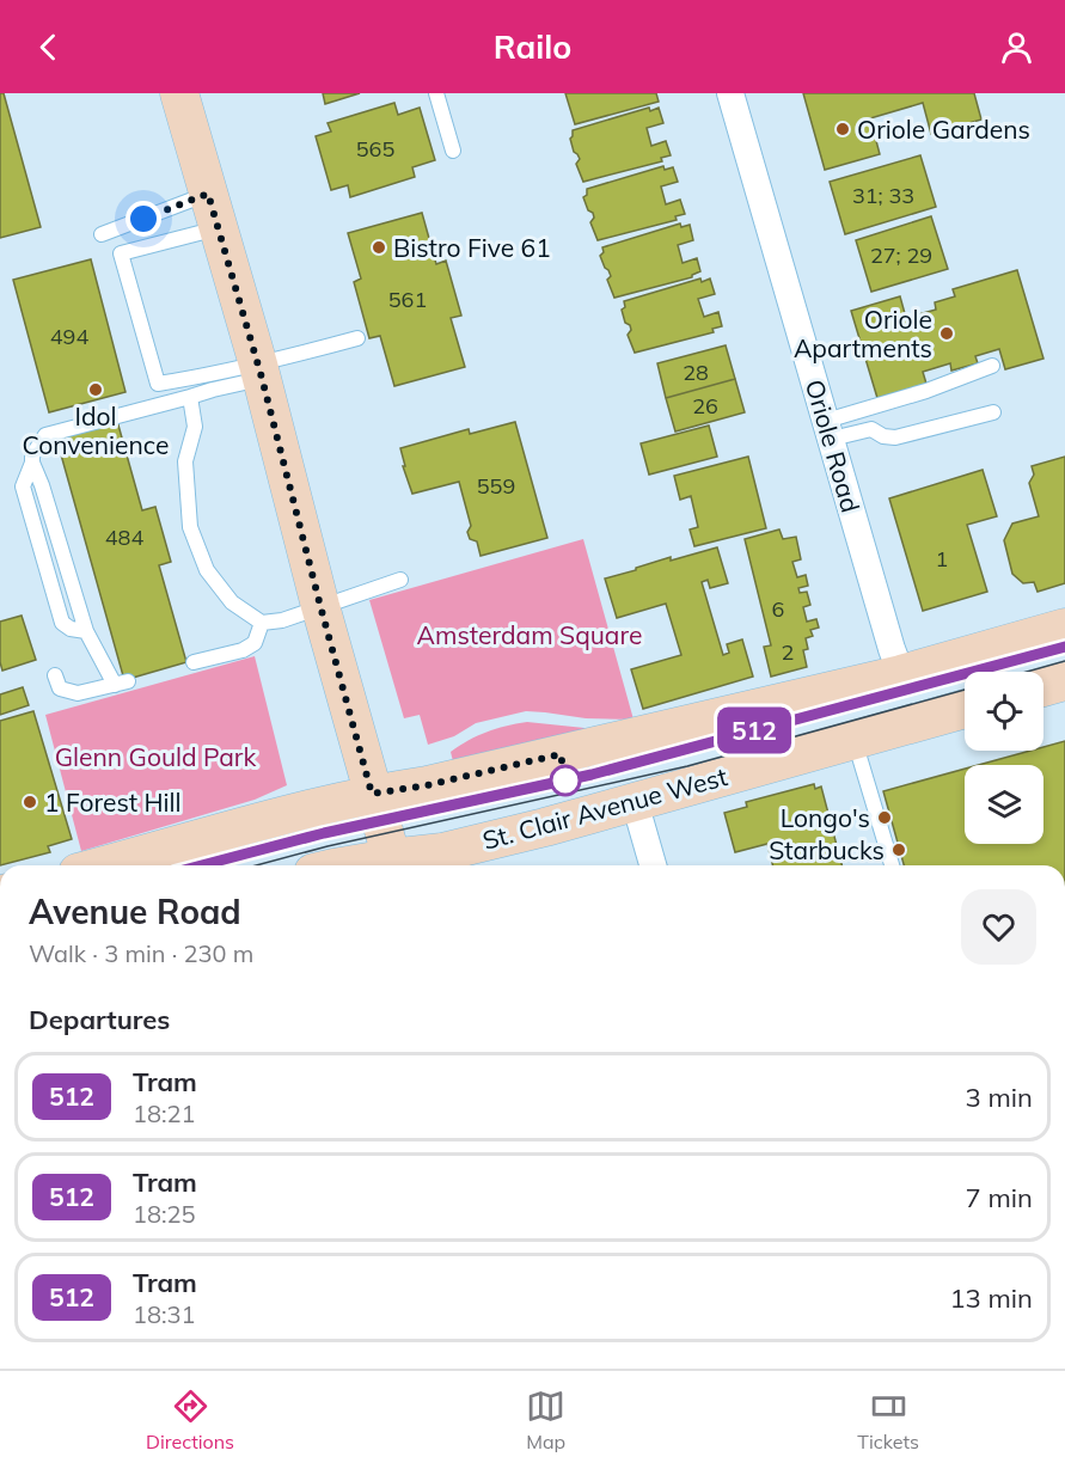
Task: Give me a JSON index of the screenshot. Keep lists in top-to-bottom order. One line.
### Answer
{"streets":{"main road":["St. Clair Avenue West"],"street":["Oriole Road"]},"parks":["Amsterdam Square","Glenn Gould Park"],"places":["Oriole Gardens","Bistro Five 61","Oriole Apartments","Idol Convenience","1 Forest Hill","Longo's","Starbucks"],"lines":["tram line 512"],"house_numbers":["565","31; 33","27; 29","561","494","28","26","559","484","1","6","2"],"page":{"header":"Railo","on_map":"512","heading":[["Avenue Road","Walk · 3 min · 230 m"],"Departures"],"list":[{"mark":"512","name":"Tram","note":"18:21","value":"3 min"},{"mark":"512","name":"Tram","note":"18:25","value":"7 min"},{"mark":"512","name":"Tram","note":"18:31","value":"13 min"}],"tabs":["Directions","Map","Tickets"]}}
